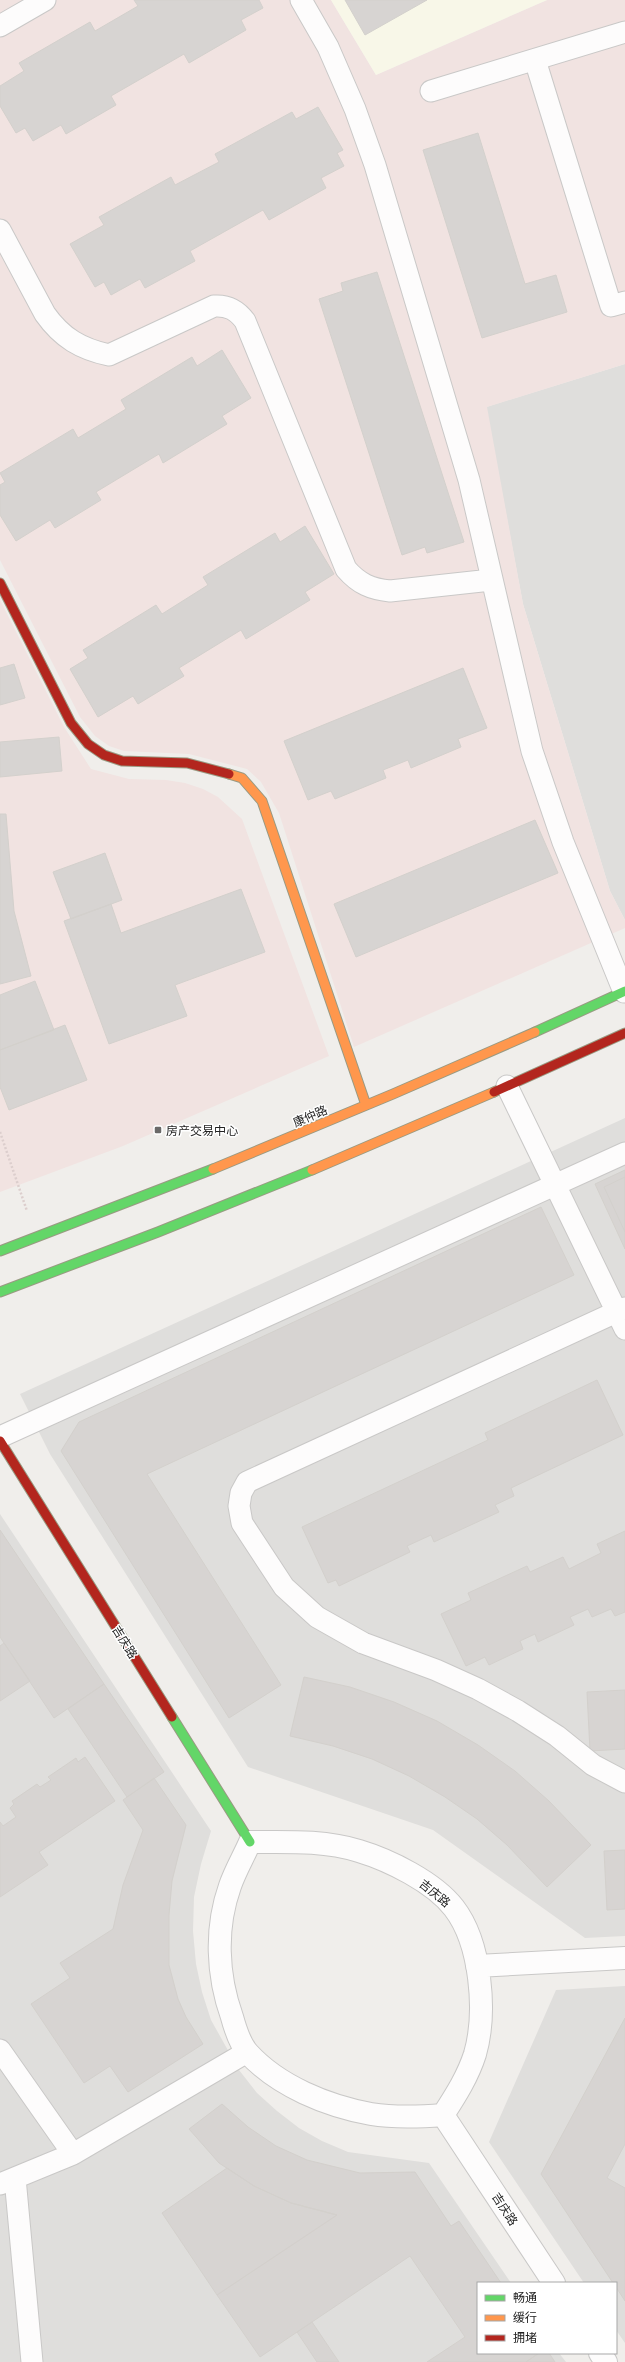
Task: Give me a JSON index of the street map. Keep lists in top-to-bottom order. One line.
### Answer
{"streets":{"main road":["康仲路","吉庆路"]},"places":{"transit":["房产交易中心"]},"legend":["畅通","缓行","拥堵"]}
